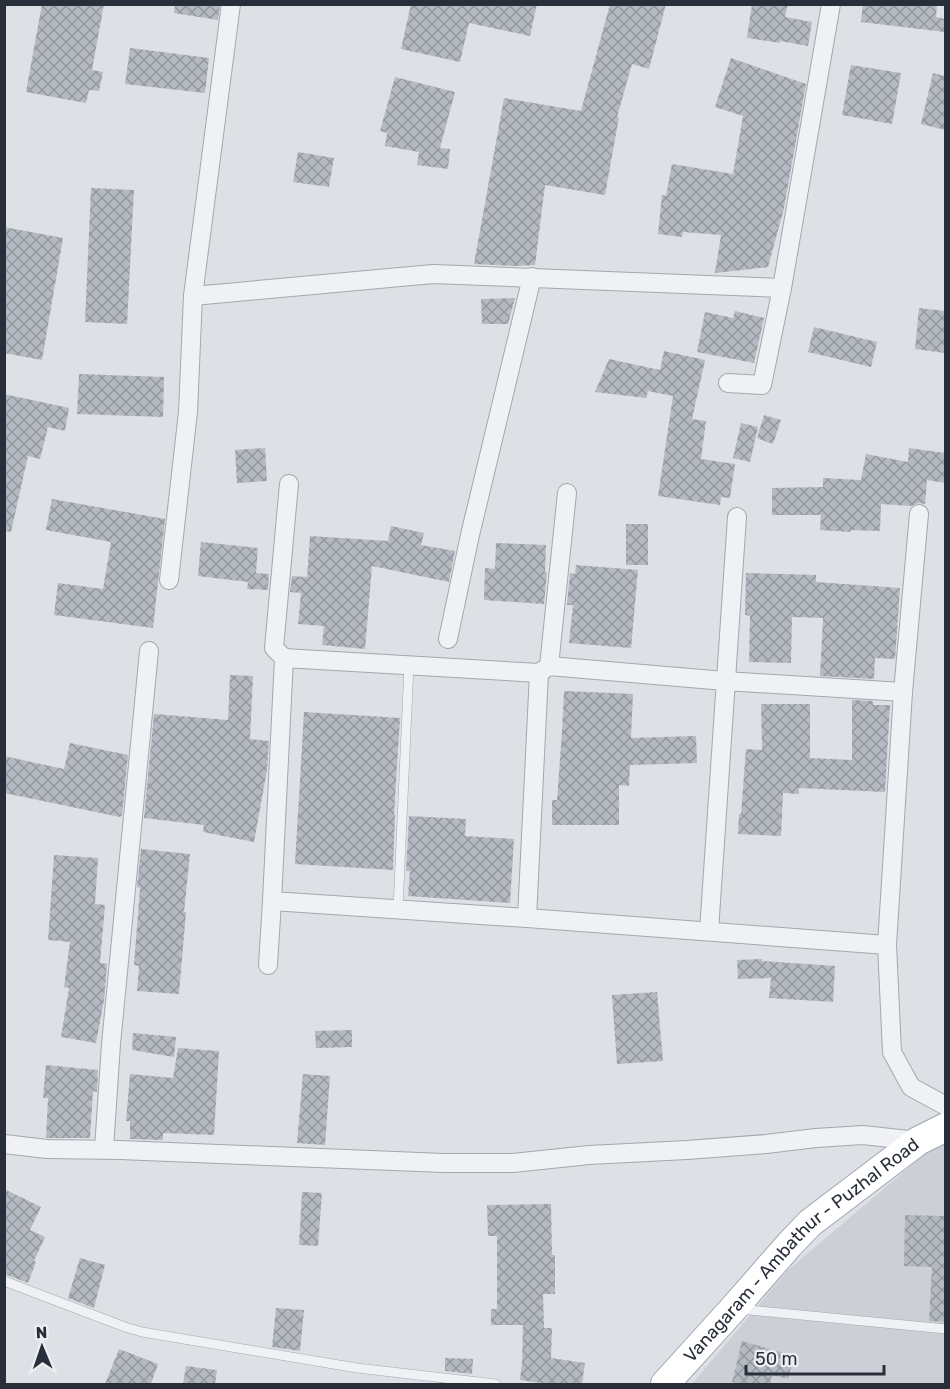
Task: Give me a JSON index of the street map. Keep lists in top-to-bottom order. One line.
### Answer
{"streets":{"main road":["Vanagaram - Ambathur - Puzhal Road"]},"scale_bar":"50 m","north":"top"}
